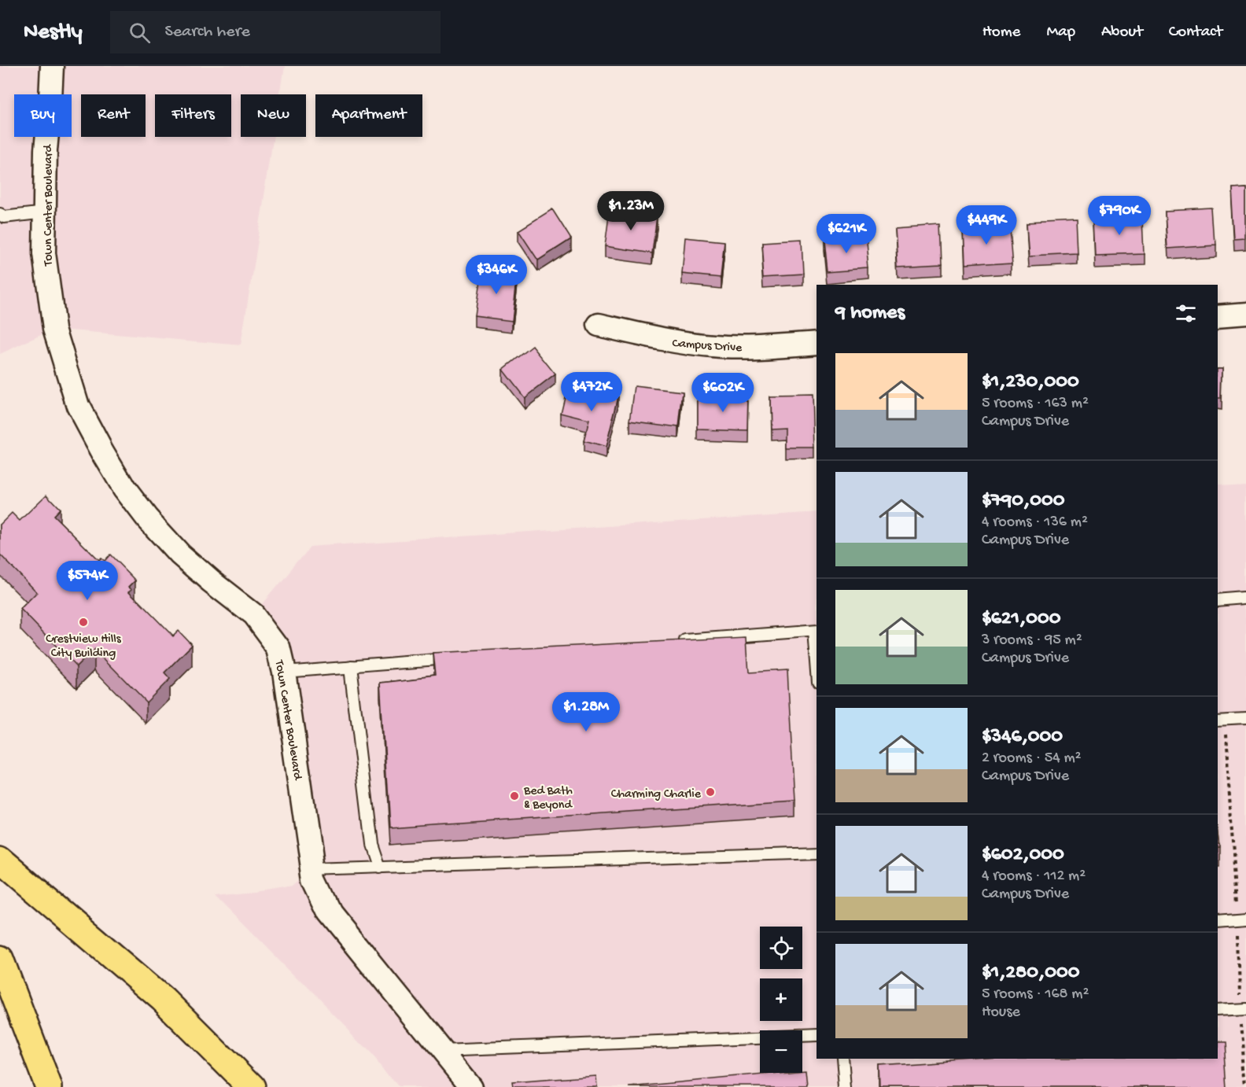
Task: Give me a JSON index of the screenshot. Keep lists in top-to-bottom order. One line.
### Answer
{"streets":{"street":["Town Center Boulevard","Campus Drive"]},"places":["Crestview Hills City Building","Charming Charlie","Bed Bath & Beyond"],"page":{"header":"Nestly","search":"Search here","nav":["Home","Map","About","Contact"],"chip":["Buy","Rent","Filters","New","Apartment"],"price":["$1.23M","$790K","$449K","$621K","$346K","$472K","$602K","$574K","$1.28M"],"heading":"9 homes","list":[{"name":"$1,230,000","note":"5 rooms · 163 m² · Campus Drive"},{"name":"$790,000","note":"4 rooms · 136 m² · Campus Drive"},{"name":"$621,000","note":"3 rooms · 95 m² · Campus Drive"},{"name":"$346,000","note":"2 rooms · 54 m² · Campus Drive"},{"name":"$602,000","note":"4 rooms · 112 m² · Campus Drive"},{"name":"$1,280,000","note":"5 rooms · 168 m² · House"}],"map_buttons":["+","−"]}}
